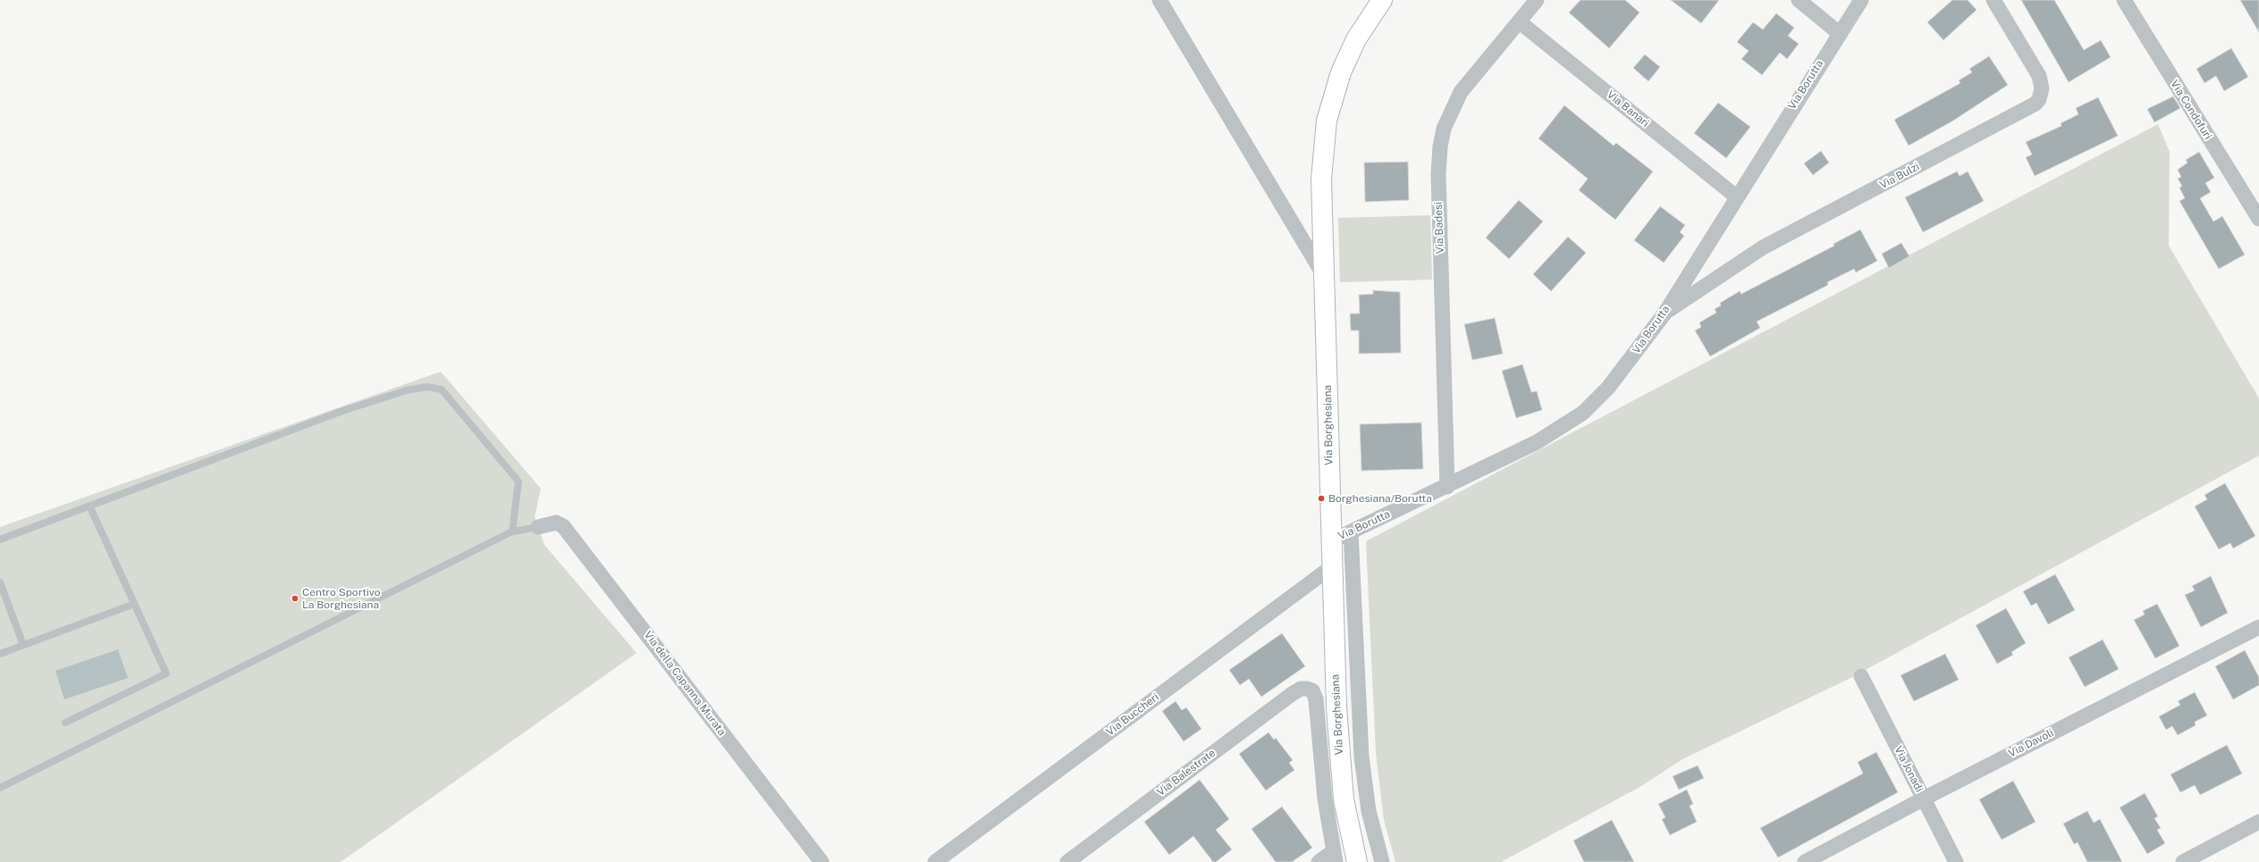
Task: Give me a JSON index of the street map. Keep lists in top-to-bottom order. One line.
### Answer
{"streets":{"street":["Via Borutta","Via Banari","Via Condofuri","Via Bulzi","Via Badesi","Via Borghesiana","Via della Capanna Murata","Via Buccheri","Via Davoli","Via Jonadi","Via Balestrate"]},"crossings":[["Via Borutta","Via Banari"],["Via Borutta","Via Bulzi"],["Via Borutta","Via Badesi"],["Via Borutta","Via Borghesiana"],["Via Banari","Via Badesi"],["Via Borghesiana","Via Buccheri"],["Via Borghesiana","Via Balestrate"],["Via Davoli","Via Jonadi"]],"places":["Borghesiana/Borutta","Centro Sportivo La Borghesiana"]}
